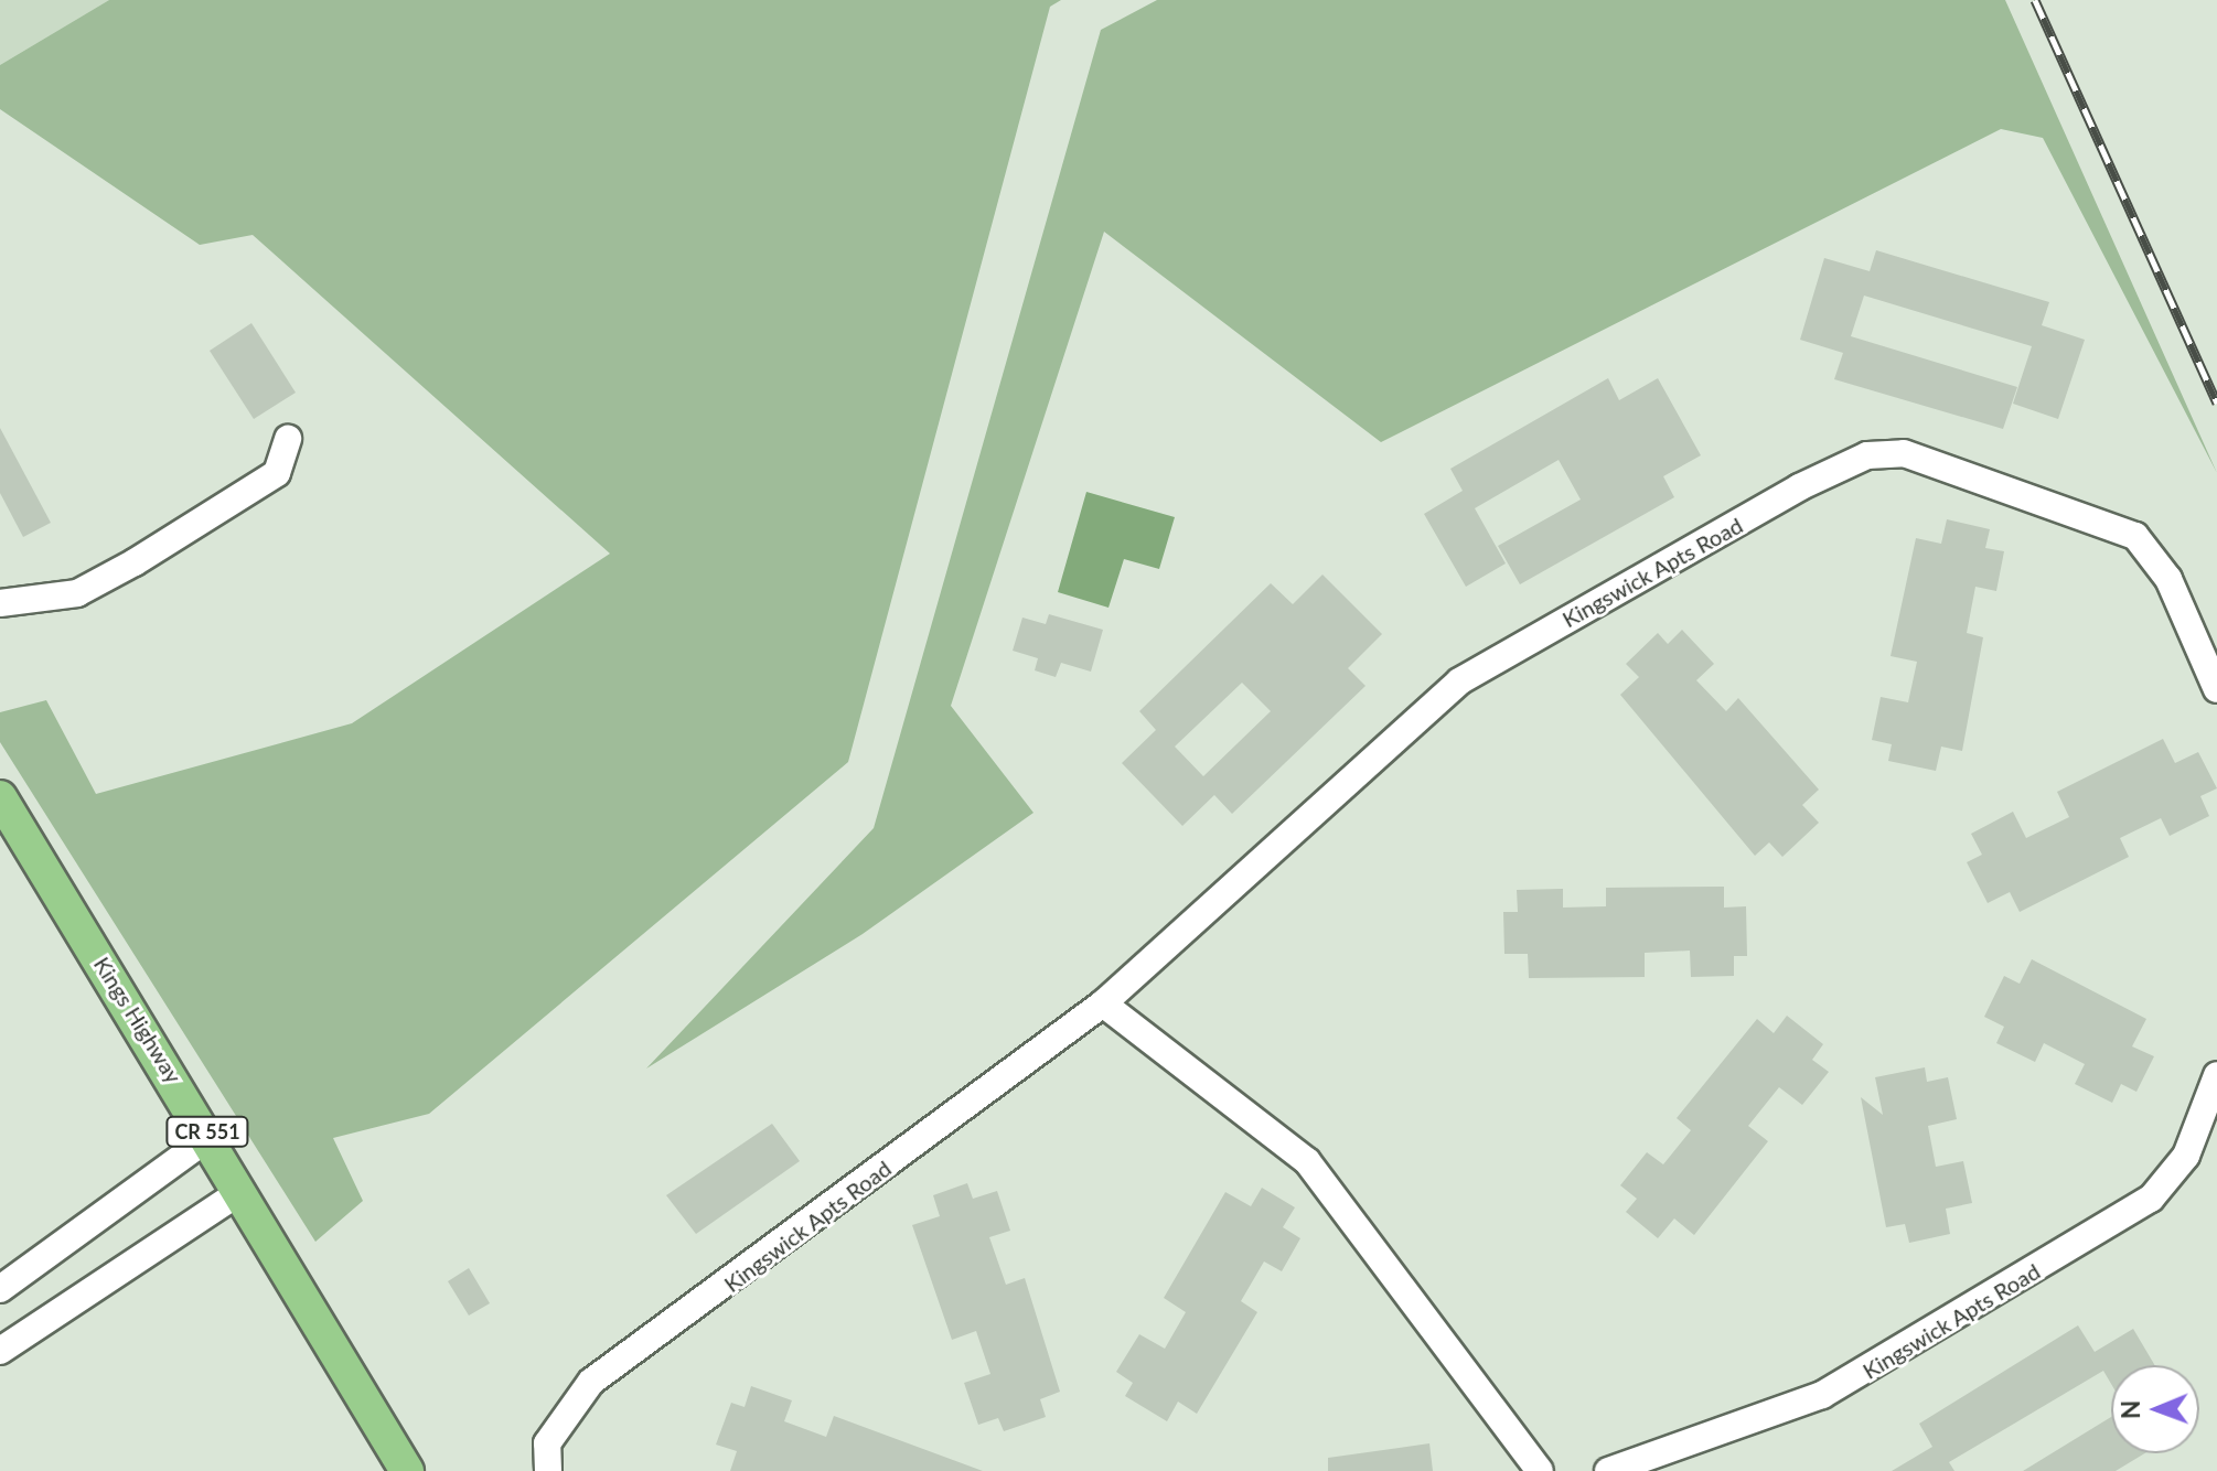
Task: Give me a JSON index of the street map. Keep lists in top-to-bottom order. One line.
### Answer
{"streets":{"main road":["Kings Highway","CR 551"],"street":["Kingswick Apts Road"]},"north":"left"}
